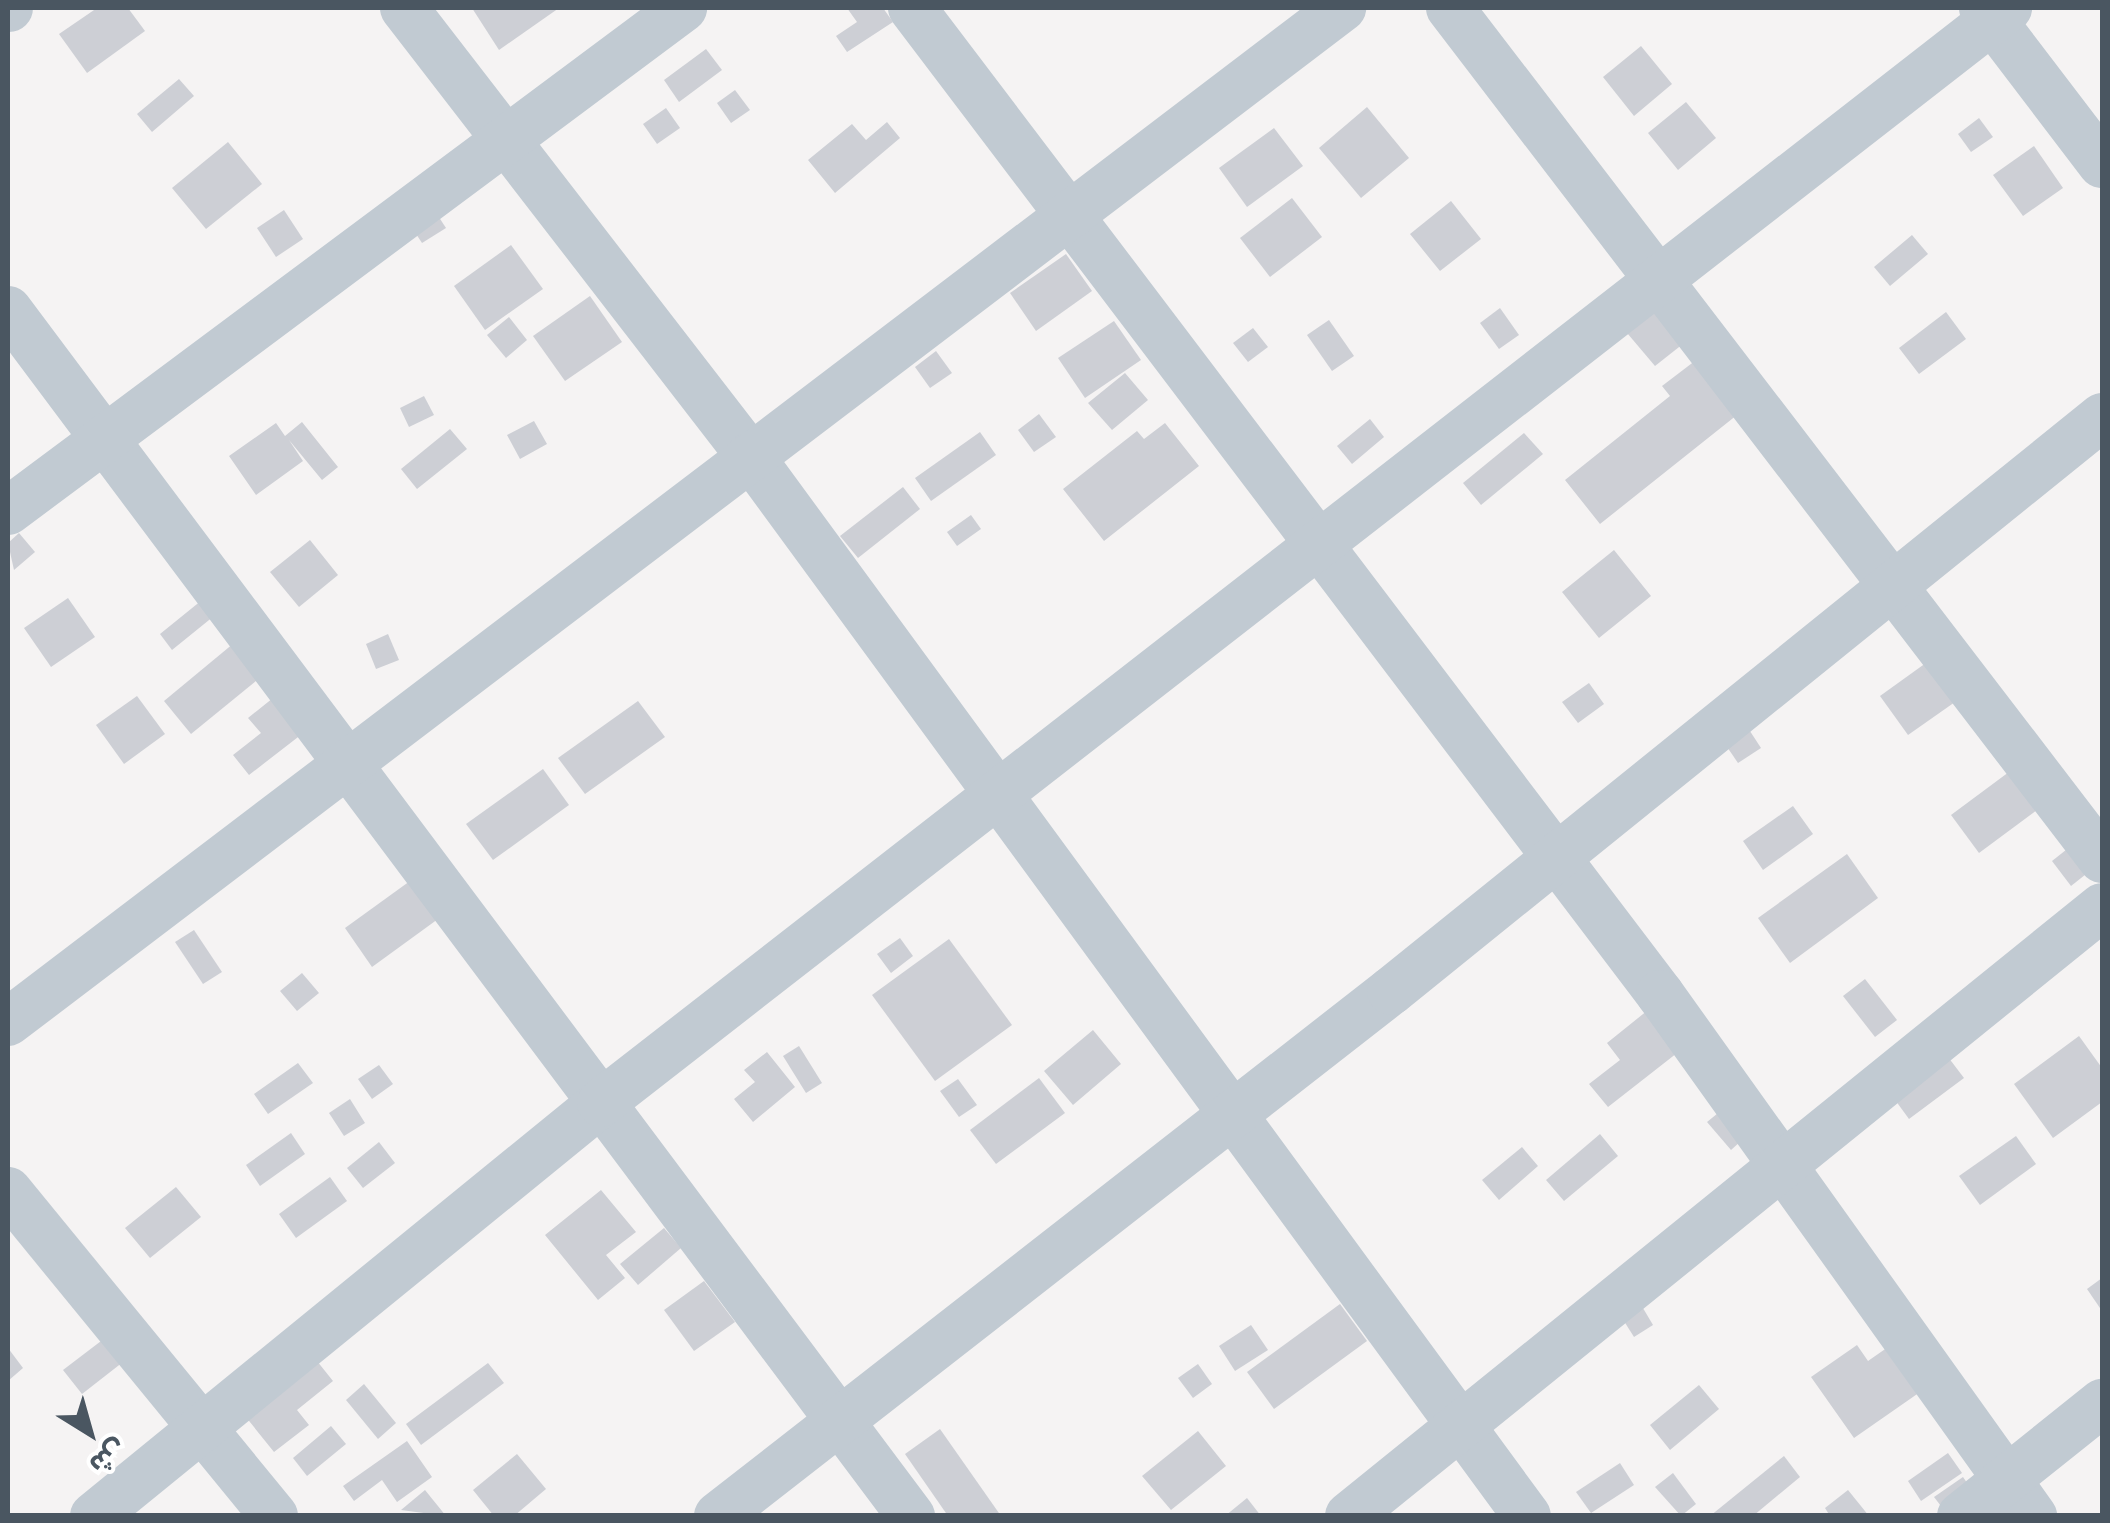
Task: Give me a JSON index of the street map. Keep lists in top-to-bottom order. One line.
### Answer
{"north":"bottom right"}
